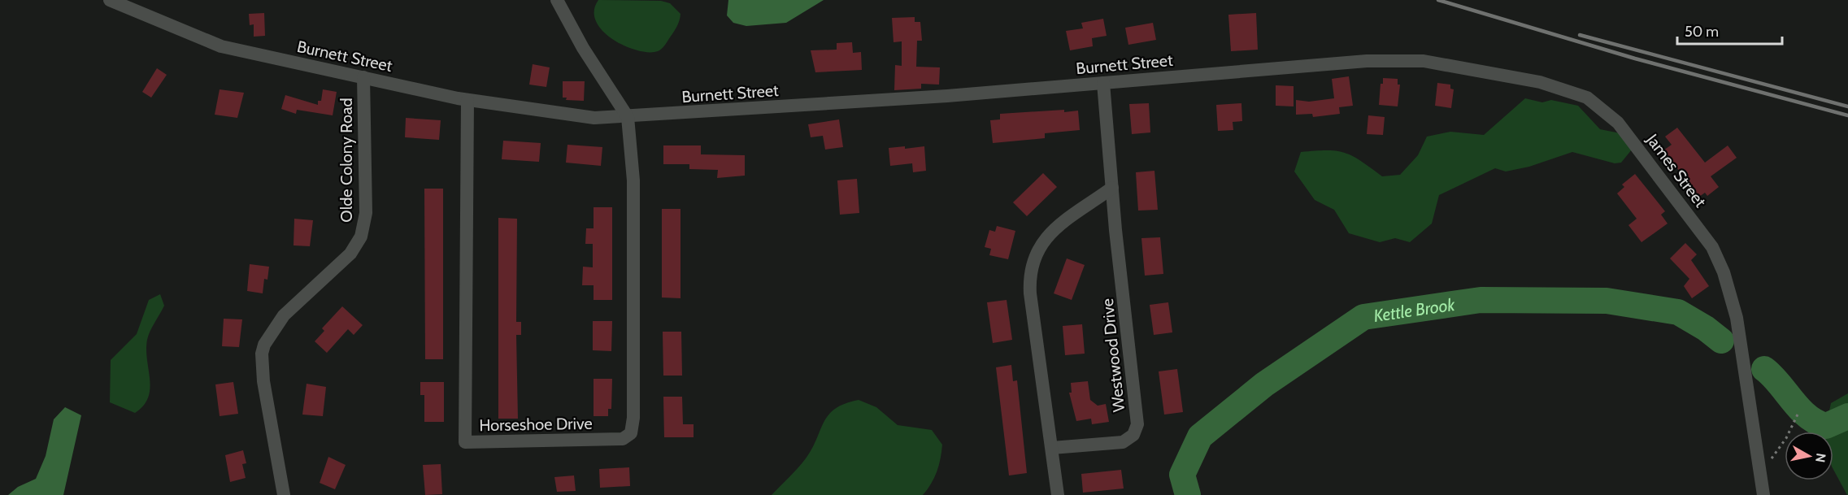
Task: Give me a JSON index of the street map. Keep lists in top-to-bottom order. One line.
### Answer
{"streets":{"street":["Burnett Street","Olde Colony Road","James Street","Westwood Drive","Horseshoe Drive"]},"crossings":[["Burnett Street","Olde Colony Road"],["Burnett Street","James Street"],["Burnett Street","Westwood Drive"],["Burnett Street","Horseshoe Drive"]],"water":["Kettle Brook"],"scale_bar":"50 m","north":"right"}
